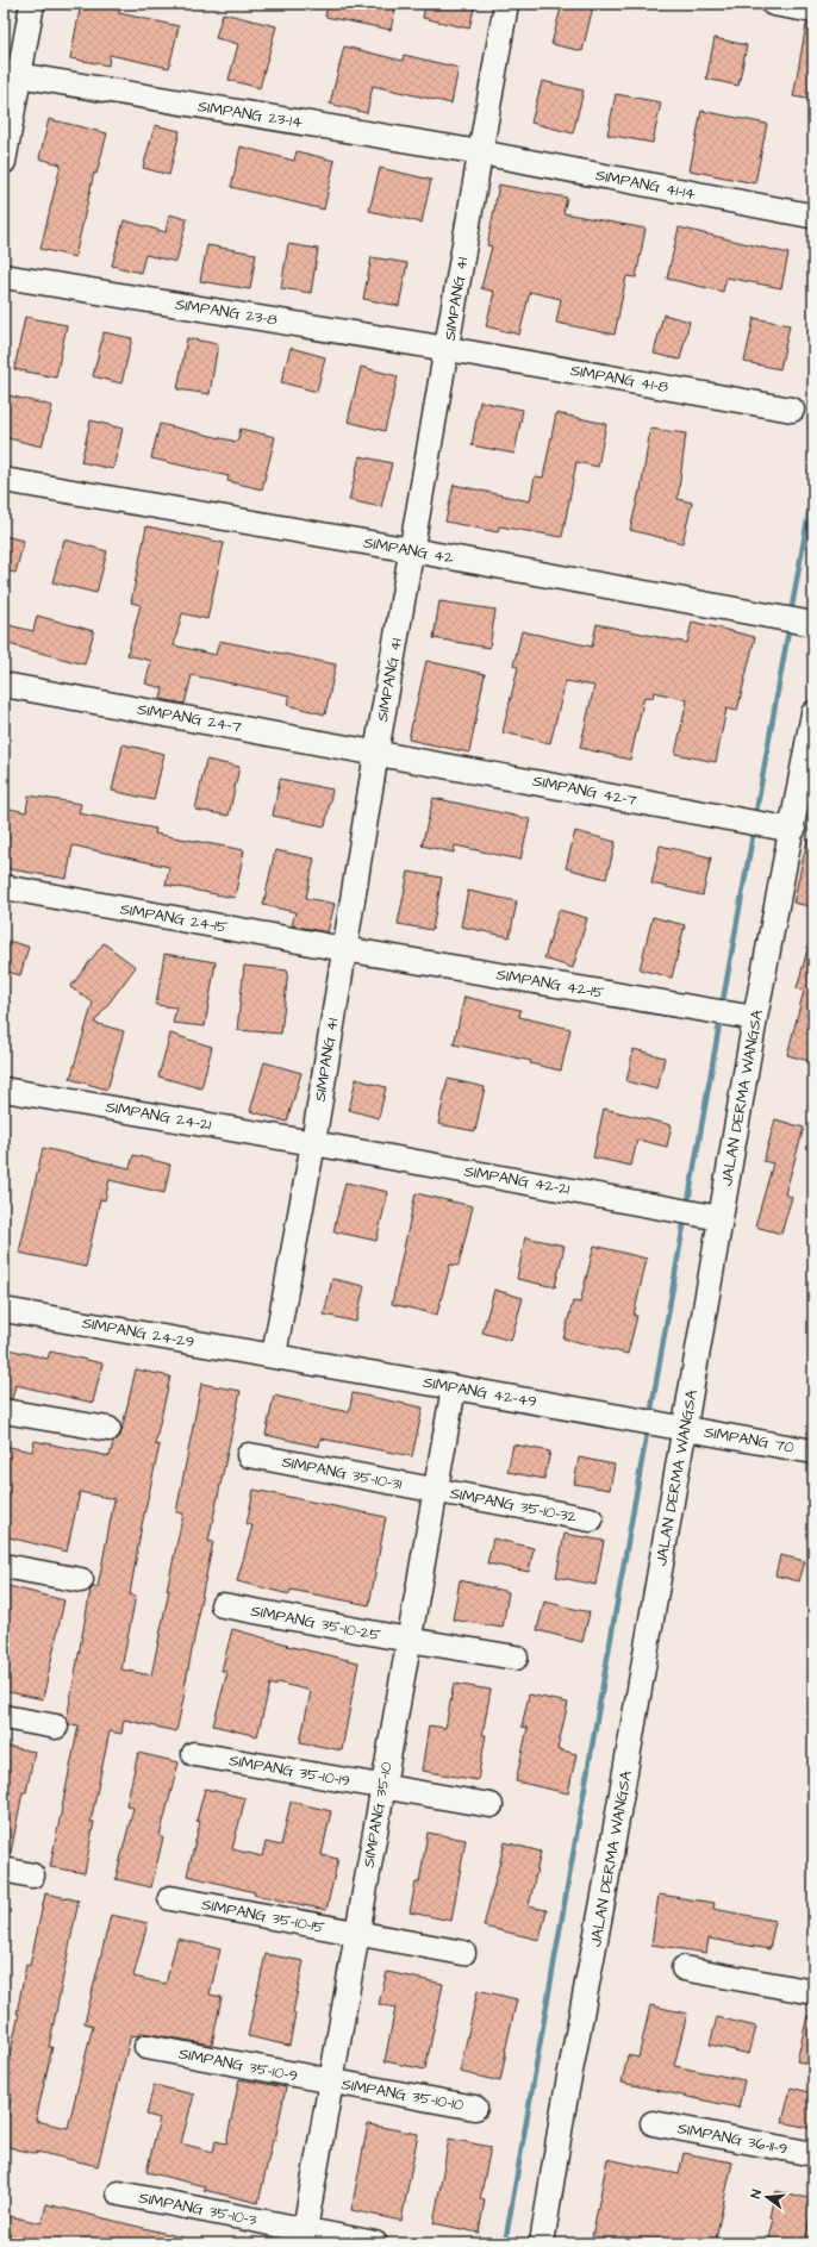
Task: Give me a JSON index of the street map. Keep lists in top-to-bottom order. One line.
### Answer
{"streets":{"street":["SIMPANG 23-14","SIMPANG 41-14","SIMPANG 41","SIMPANG 23-8","SIMPANG 41-8","SIMPANG 42","SIMPANG 24-7","SIMPANG 42-7","SIMPANG 24-15","SIMPANG 42-15","JALAN DERMA WANGSA","SIMPANG 24-21","SIMPANG 42-21","SIMPANG 24-29","SIMPANG 42-49","SIMPANG 70","SIMPANG 35-10-31","SIMPANG 35-10-32","SIMPANG 35-10-25","SIMPANG 35-10-19","SIMPANG 35-10","SIMPANG 35-10-15","SIMPANG 35-10-9","SIMPANG 35-10-10","SIMPANG 36-11-9","SIMPANG 35-10-3"]},"crossings":[["SIMPANG 23-14","SIMPANG 41-14"],["SIMPANG 23-14","SIMPANG 41"],["SIMPANG 41-14","SIMPANG 41"],["SIMPANG 41","SIMPANG 23-8"],["SIMPANG 41","SIMPANG 41-8"],["SIMPANG 41","SIMPANG 42"],["SIMPANG 41","SIMPANG 24-7"],["SIMPANG 41","SIMPANG 42-7"],["SIMPANG 41","SIMPANG 24-15"],["SIMPANG 41","SIMPANG 42-15"],["SIMPANG 41","SIMPANG 24-21"],["SIMPANG 41","SIMPANG 42-21"],["SIMPANG 41","SIMPANG 24-29"],["SIMPANG 41","SIMPANG 42-49"],["SIMPANG 23-8","SIMPANG 41-8"],["SIMPANG 24-7","SIMPANG 42-7"],["SIMPANG 42-7","JALAN DERMA WANGSA"],["SIMPANG 24-15","SIMPANG 42-15"],["SIMPANG 42-15","JALAN DERMA WANGSA"],["JALAN DERMA WANGSA","SIMPANG 42-21"],["JALAN DERMA WANGSA","SIMPANG 42-49"],["JALAN DERMA WANGSA","SIMPANG 70"],["SIMPANG 24-21","SIMPANG 42-21"],["SIMPANG 24-29","SIMPANG 42-49"],["SIMPANG 42-49","SIMPANG 70"],["SIMPANG 42-49","SIMPANG 35-10"],["SIMPANG 35-10-31","SIMPANG 35-10-32"],["SIMPANG 35-10-31","SIMPANG 35-10"],["SIMPANG 35-10-32","SIMPANG 35-10"],["SIMPANG 35-10-25","SIMPANG 35-10"],["SIMPANG 35-10-19","SIMPANG 35-10"],["SIMPANG 35-10","SIMPANG 35-10-15"],["SIMPANG 35-10","SIMPANG 35-10-9"],["SIMPANG 35-10","SIMPANG 35-10-10"],["SIMPANG 35-10","SIMPANG 35-10-3"],["SIMPANG 35-10-9","SIMPANG 35-10-10"]],"north":"left"}
